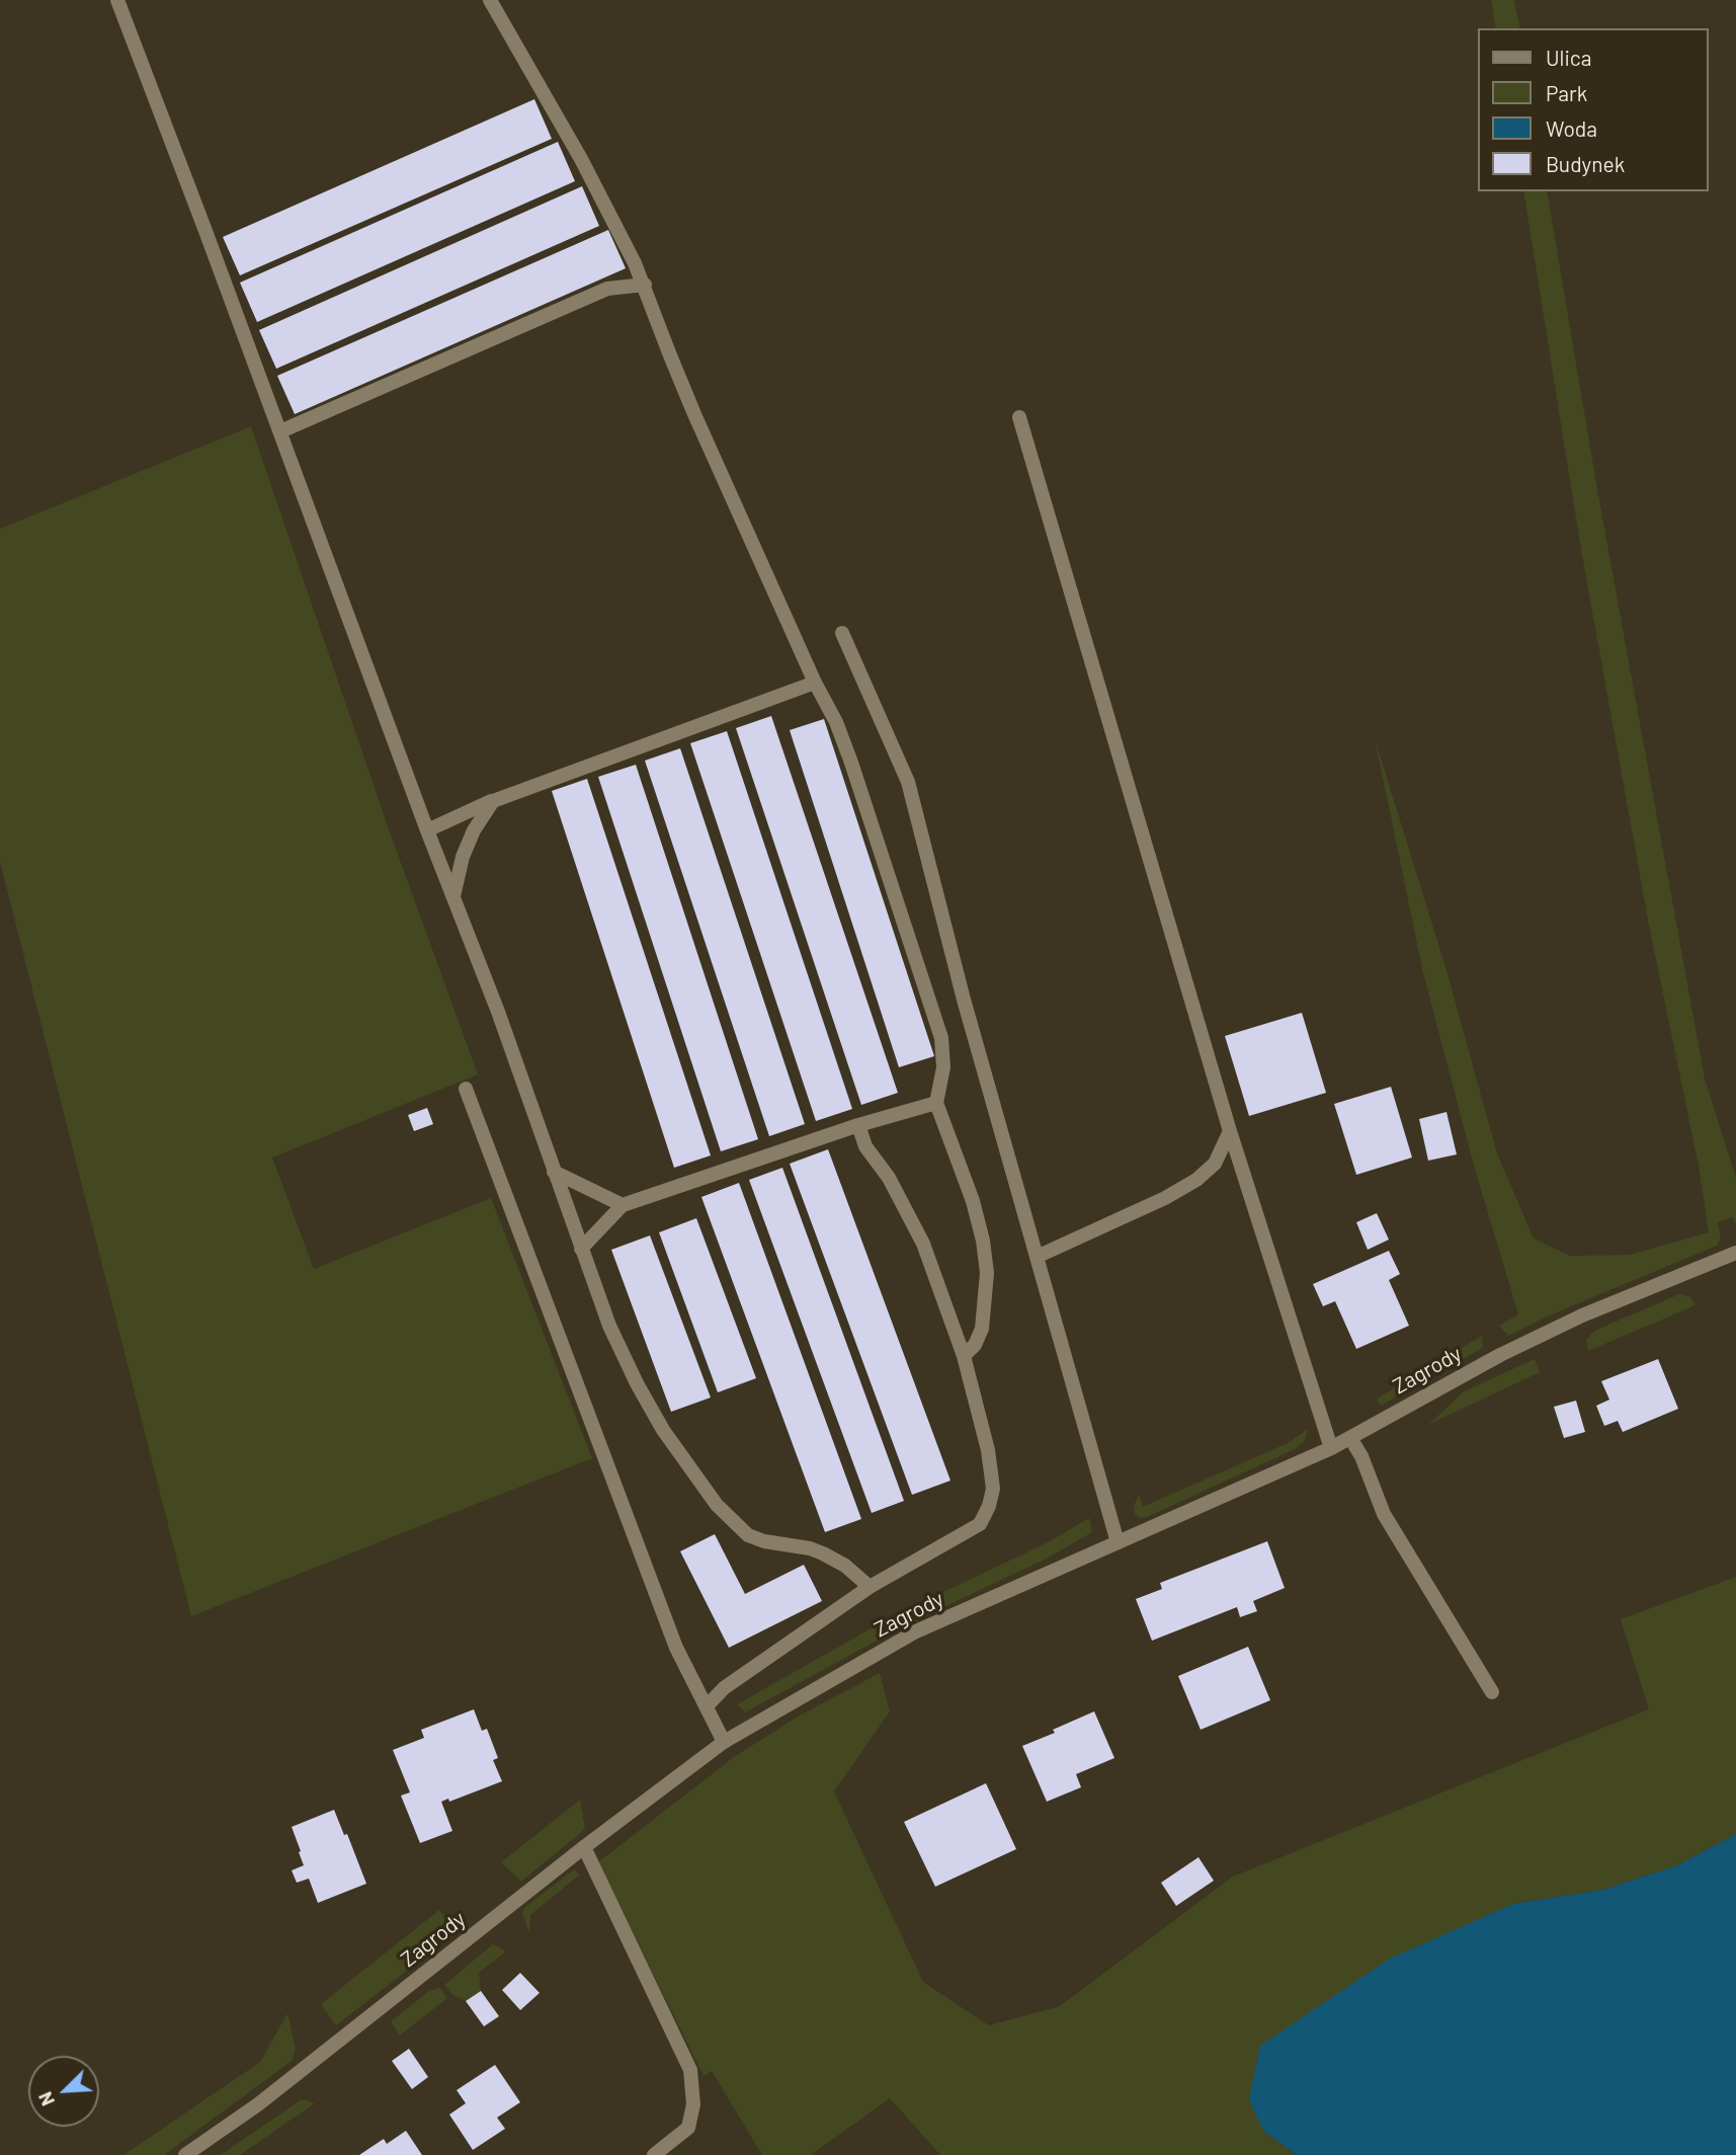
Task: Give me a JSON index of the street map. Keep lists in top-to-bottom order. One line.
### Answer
{"streets":{"street":["Zagrody"]},"legend":["Ulica","Park","Woda","Budynek"],"north":"bottom left"}
